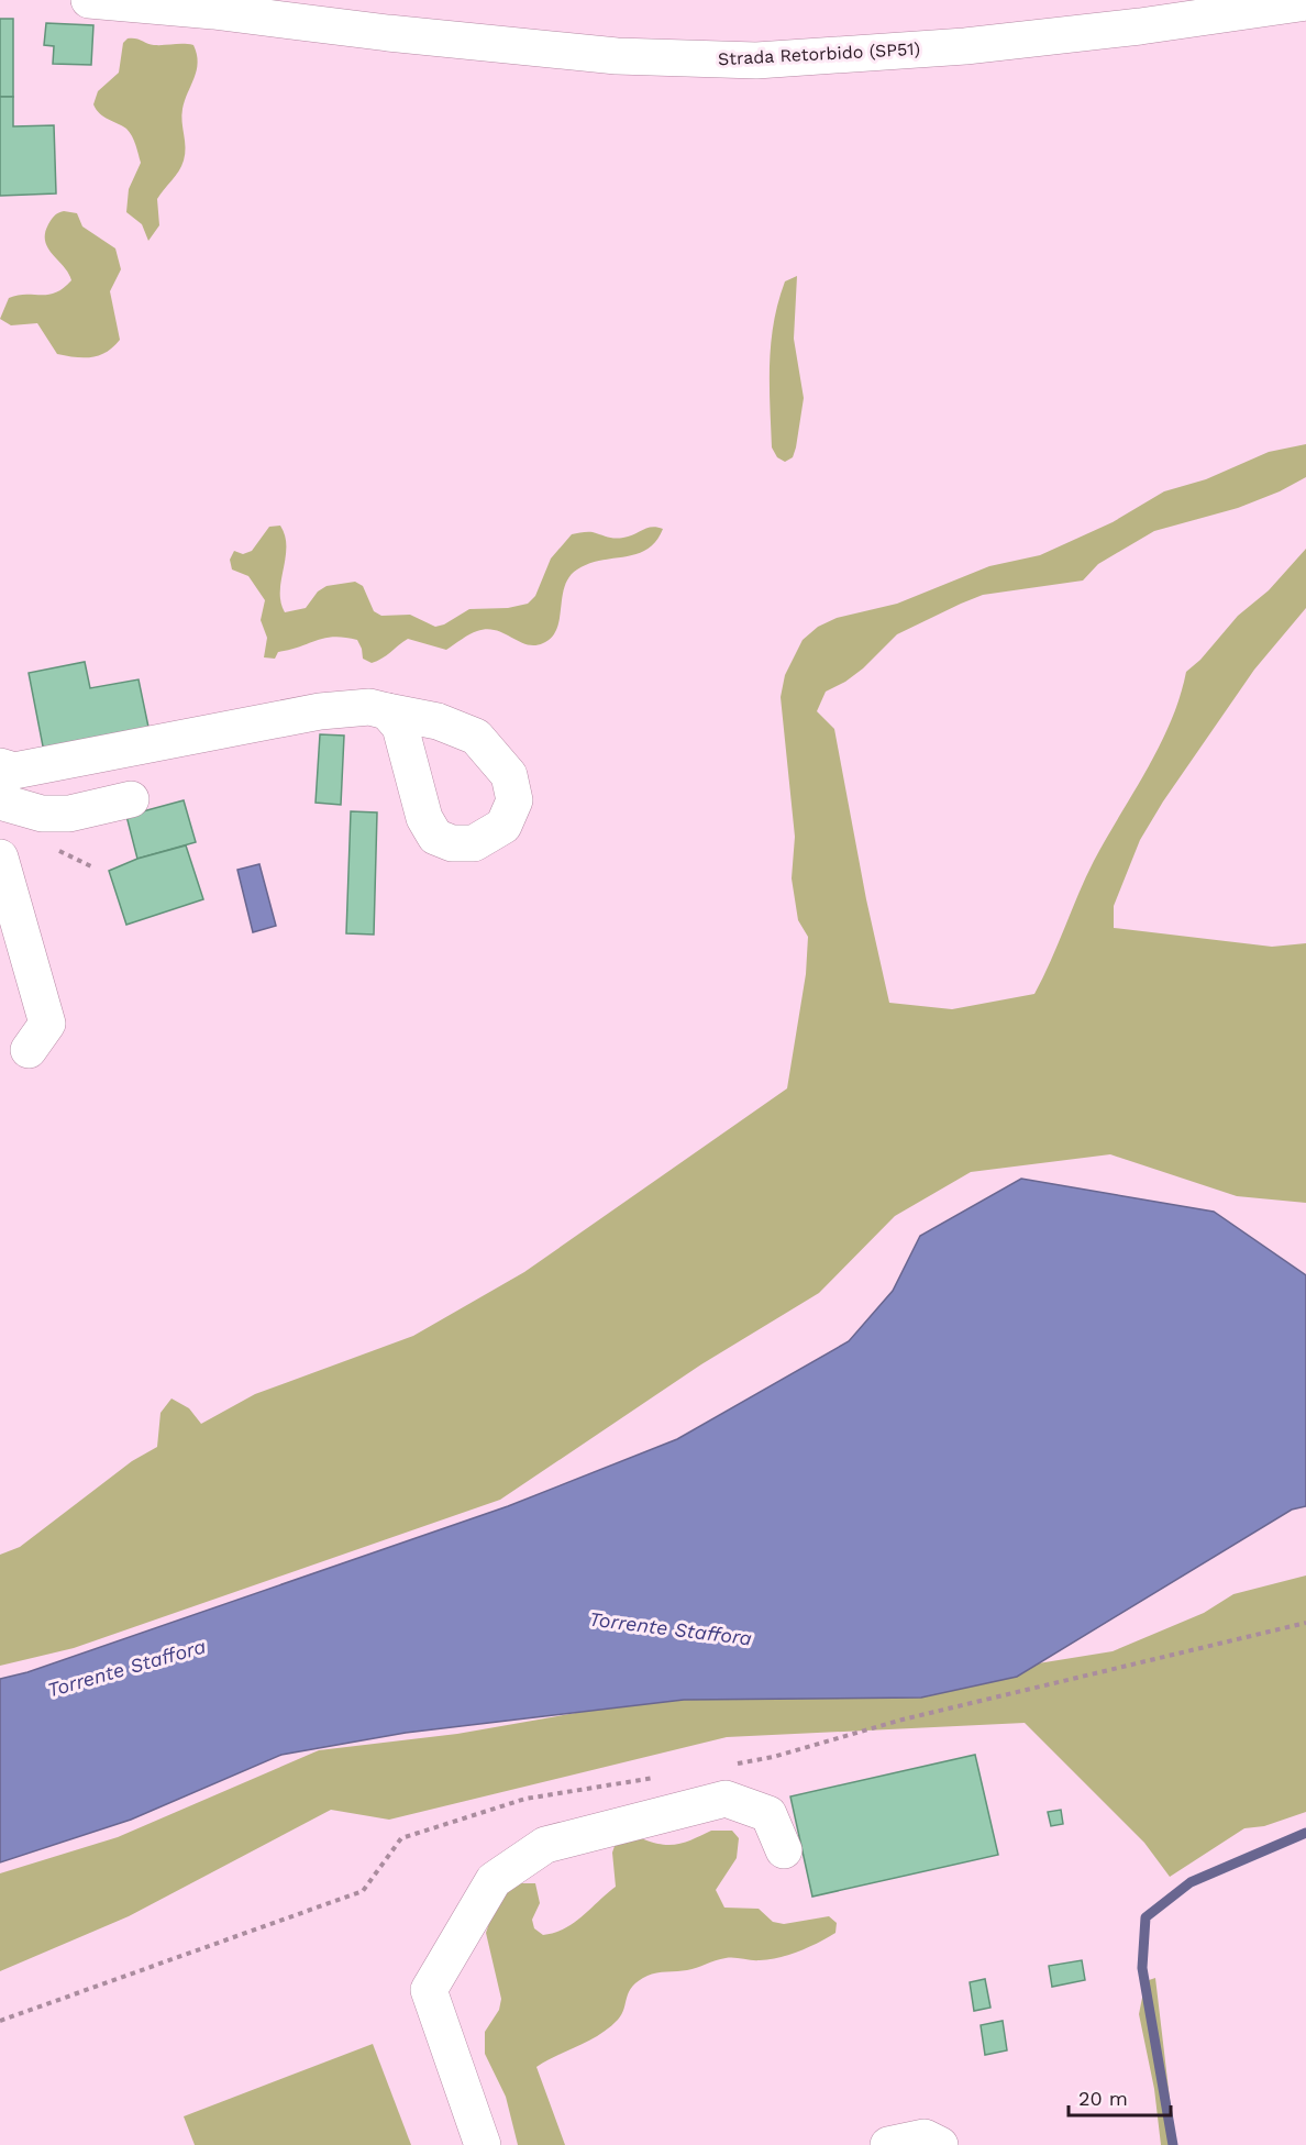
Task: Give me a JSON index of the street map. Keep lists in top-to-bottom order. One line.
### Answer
{"streets":{"street":["Strada Retorbido (SP51)"]},"water":["Torrente Staffora"],"scale_bar":"20 m"}
